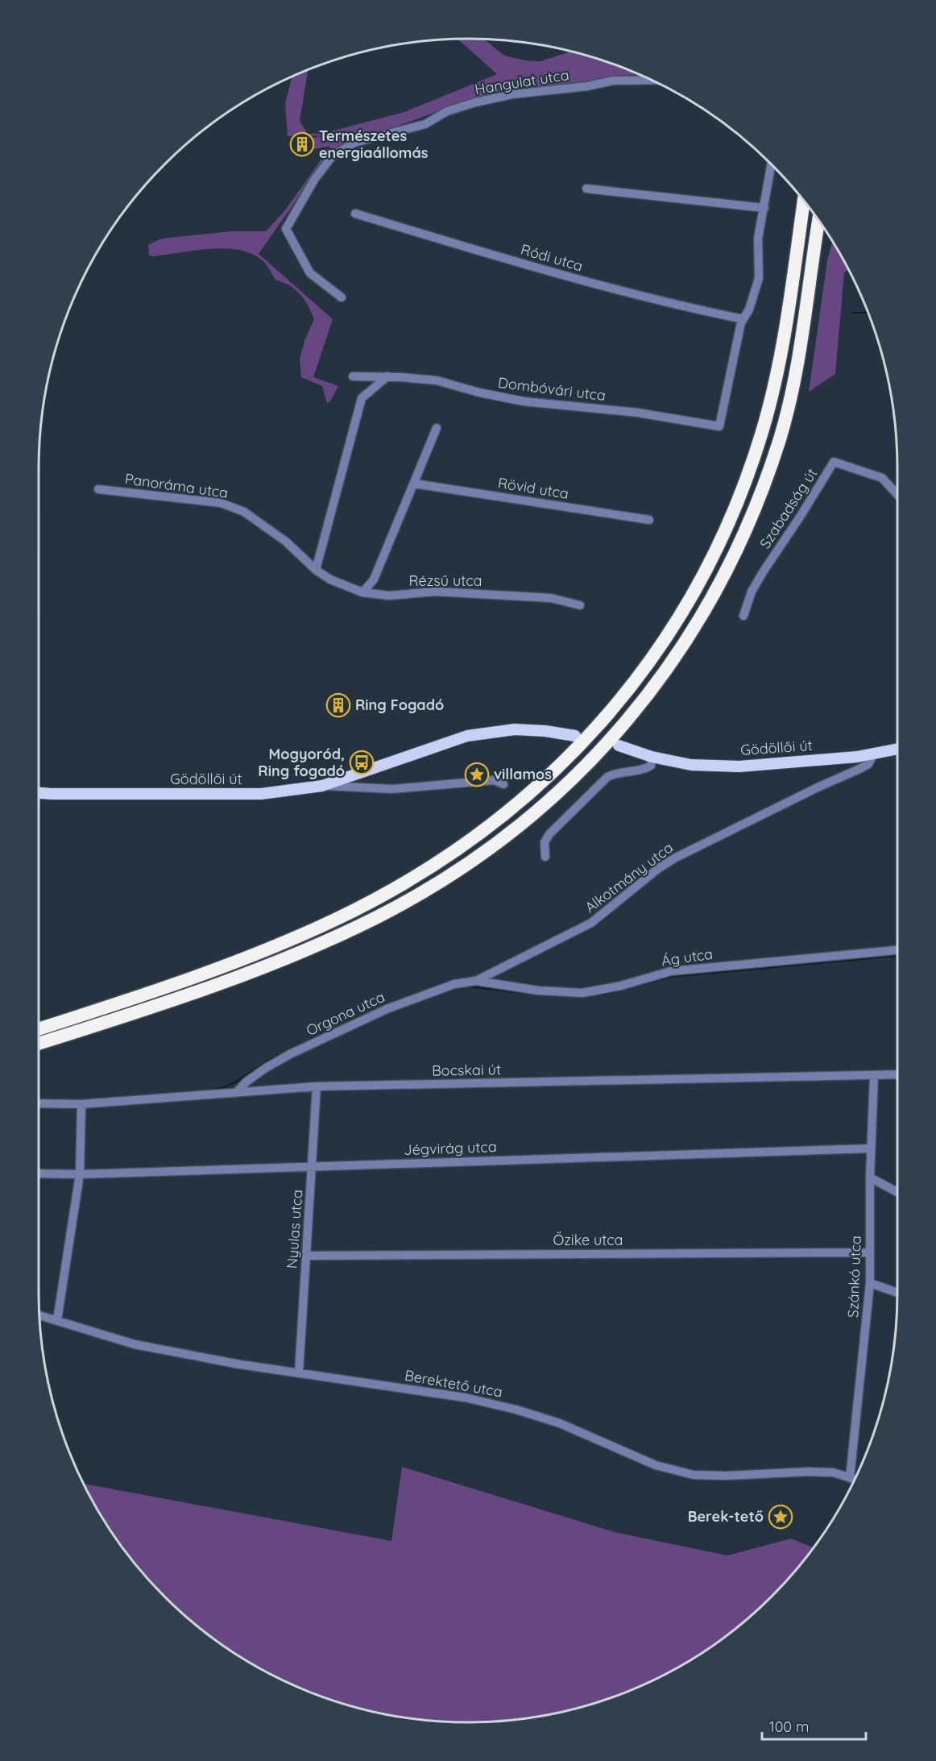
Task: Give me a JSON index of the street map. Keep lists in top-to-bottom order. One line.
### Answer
{"streets":{"main road":["Gödöllői út"],"street":["Hangulat utca","Ródi utca","Dombóvári utca","Panoráma utca","Rövid utca","Szabadság út","Rézsű utca","Alkotmány utca","Ág utca","Orgona utca","Bocskai út","Jégvirág utca","Nyulas utca","Őzike utca","Szánkó utca","Berektető utca"]},"crossings":[["Ródi utca","Dombóvári utca"],["Panoráma utca","Rézsű utca"],["Gödöllői út","Alkotmány utca"],["Alkotmány utca","Ág utca"],["Alkotmány utca","Orgona utca"],["Ág utca","Orgona utca"],["Orgona utca","Bocskai út"],["Bocskai út","Nyulas utca"],["Bocskai út","Szánkó utca"],["Jégvirág utca","Nyulas utca"],["Jégvirág utca","Szánkó utca"],["Nyulas utca","Őzike utca"],["Nyulas utca","Berektető utca"],["Őzike utca","Szánkó utca"],["Szánkó utca","Berektető utca"]],"places":{"building":["Természetes energiaállomás","Ring Fogadó"],"bus stop":["Mogyoród, Ring fogadó"],"place":["villamos","Berek-tető"]},"scale_bar":"100 m"}
